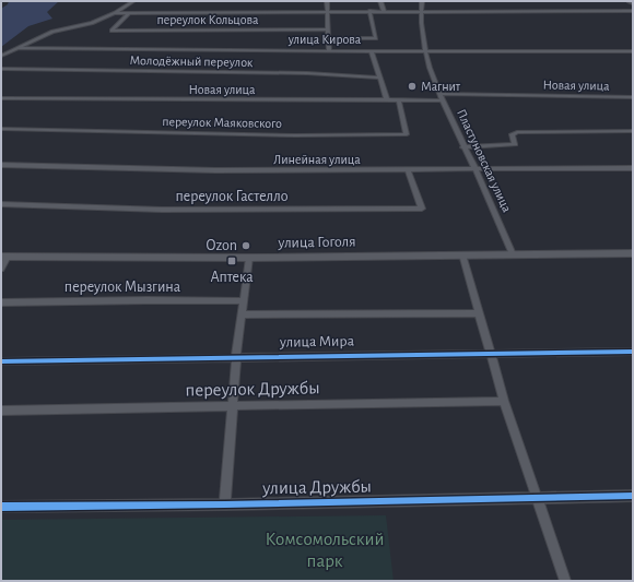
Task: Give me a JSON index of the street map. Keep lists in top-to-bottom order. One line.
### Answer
{"streets":{"street":["переулок Кольцова","улица Кирова","Молодёжный переулок","Новая улица","переулок Маяковского","Линейная улица","Пластуновская улица","переулок Гастелло","улица Гоголя","переулок Мызгина","улица Мира","переулок Дружбы","улица Дружбы"]},"crossings":[["улица Кирова","Пластуновская улица"],["Новая улица","переулок Маяковского"],["Новая улица","Пластуновская улица"],["Линейная улица","Пластуновская улица"],["Линейная улица","переулок Гастелло"],["Пластуновская улица","улица Гоголя"]],"parks":["Комсомольский парк"],"places":{"other":["Магнит","Ozon"],"transit":["Аптека"]}}
